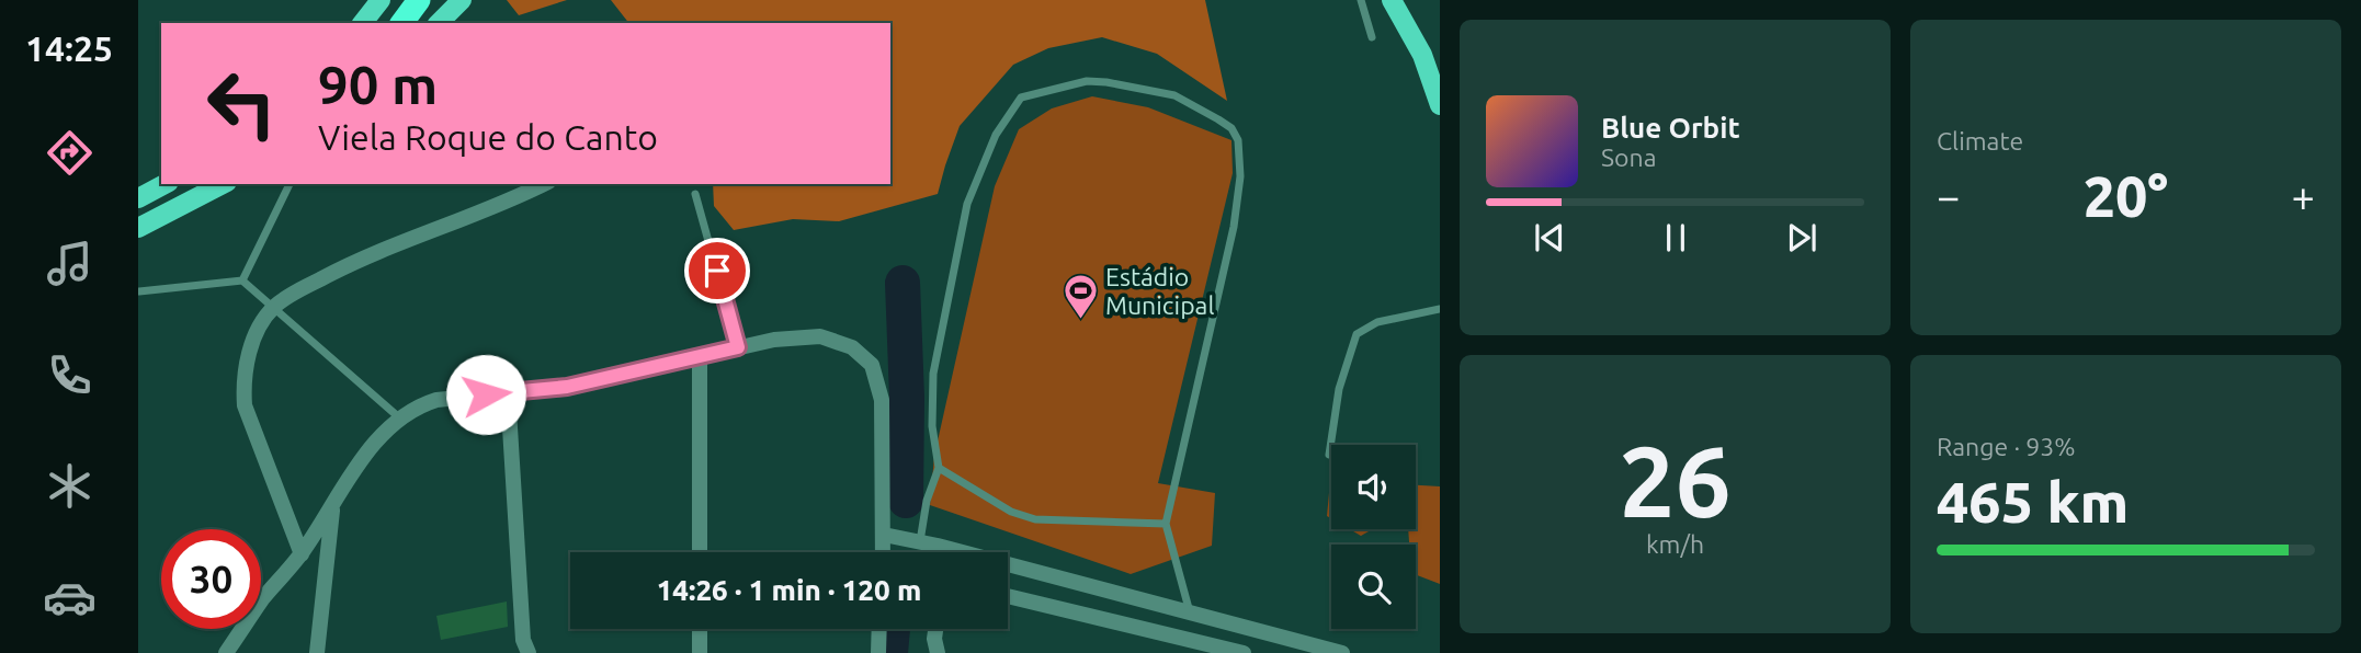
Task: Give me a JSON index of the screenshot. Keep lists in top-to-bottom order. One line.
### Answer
{"places":{"sports":["Estádio Municipal"]},"page":{"tabs":"14:25","tile":["Climate",["26","km/h"],["Range · 93%","465 km"]],"turn":["90 m","Viela Roque do Canto"],"song":["Blue Orbit","Sona"],"heat":["−","20°","+"],"limit":"30","trip":"14:26 · 1 min · 120 m"}}
